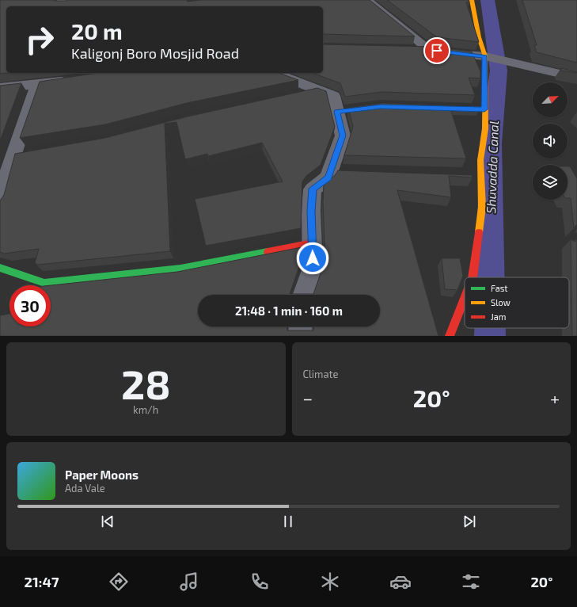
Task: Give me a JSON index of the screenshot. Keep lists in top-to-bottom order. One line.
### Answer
{"water":["Shuvadda Canal"],"legend":["Fast","Slow","Jam"],"north":"top right","page":{"turn":["20 m","Kaligonj Boro Mosjid Road"],"limit":"30","trip":"21:48 · 1 min · 160 m","tile":[["28","km/h"],"Climate"],"heat":["−","20°","+"],"song":["Paper Moons","Ada Vale"],"tabs":["21:47","20°"]}}
